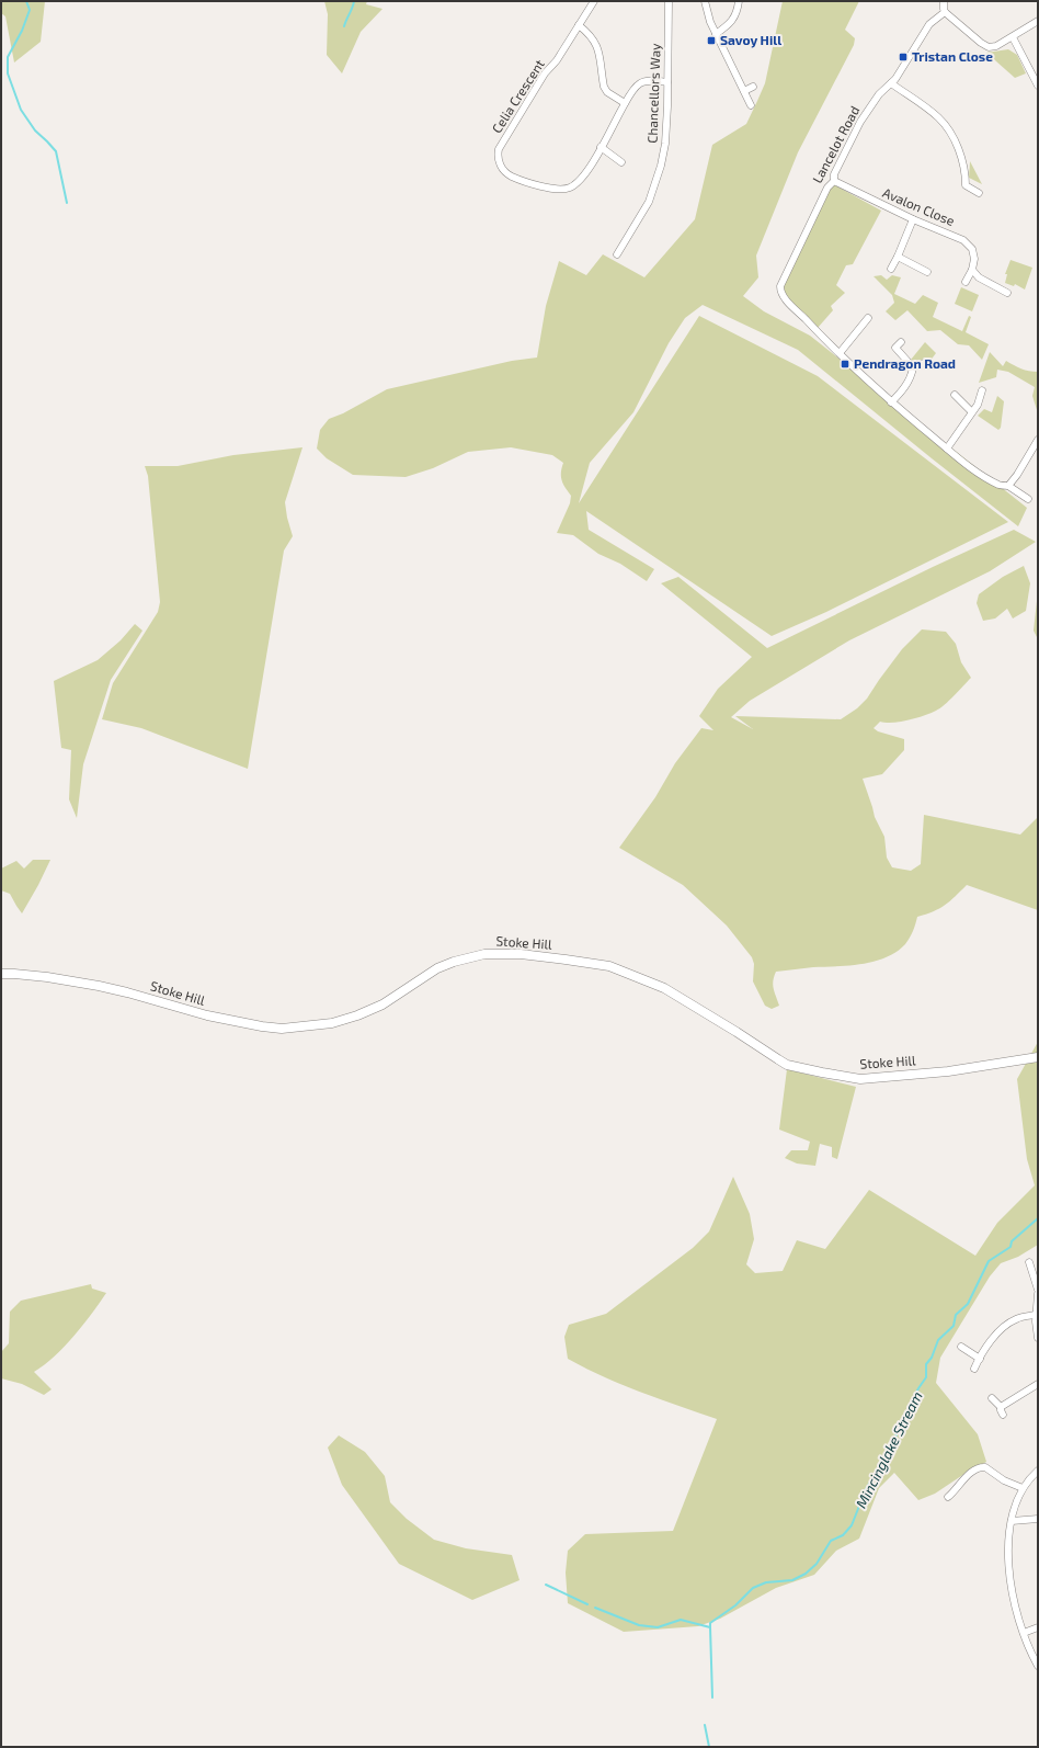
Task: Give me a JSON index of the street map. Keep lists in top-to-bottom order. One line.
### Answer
{"streets":{"street":["Chancellors Way","Celia Crescent","Lancelot Road","Avalon Close","Stoke Hill"]},"crossings":[["Chancellors Way","Celia Crescent"],["Lancelot Road","Avalon Close"]],"water":["Mincinglake Stream"],"places":{"transit":["Savoy Hill","Tristan Close","Pendragon Road"]}}
